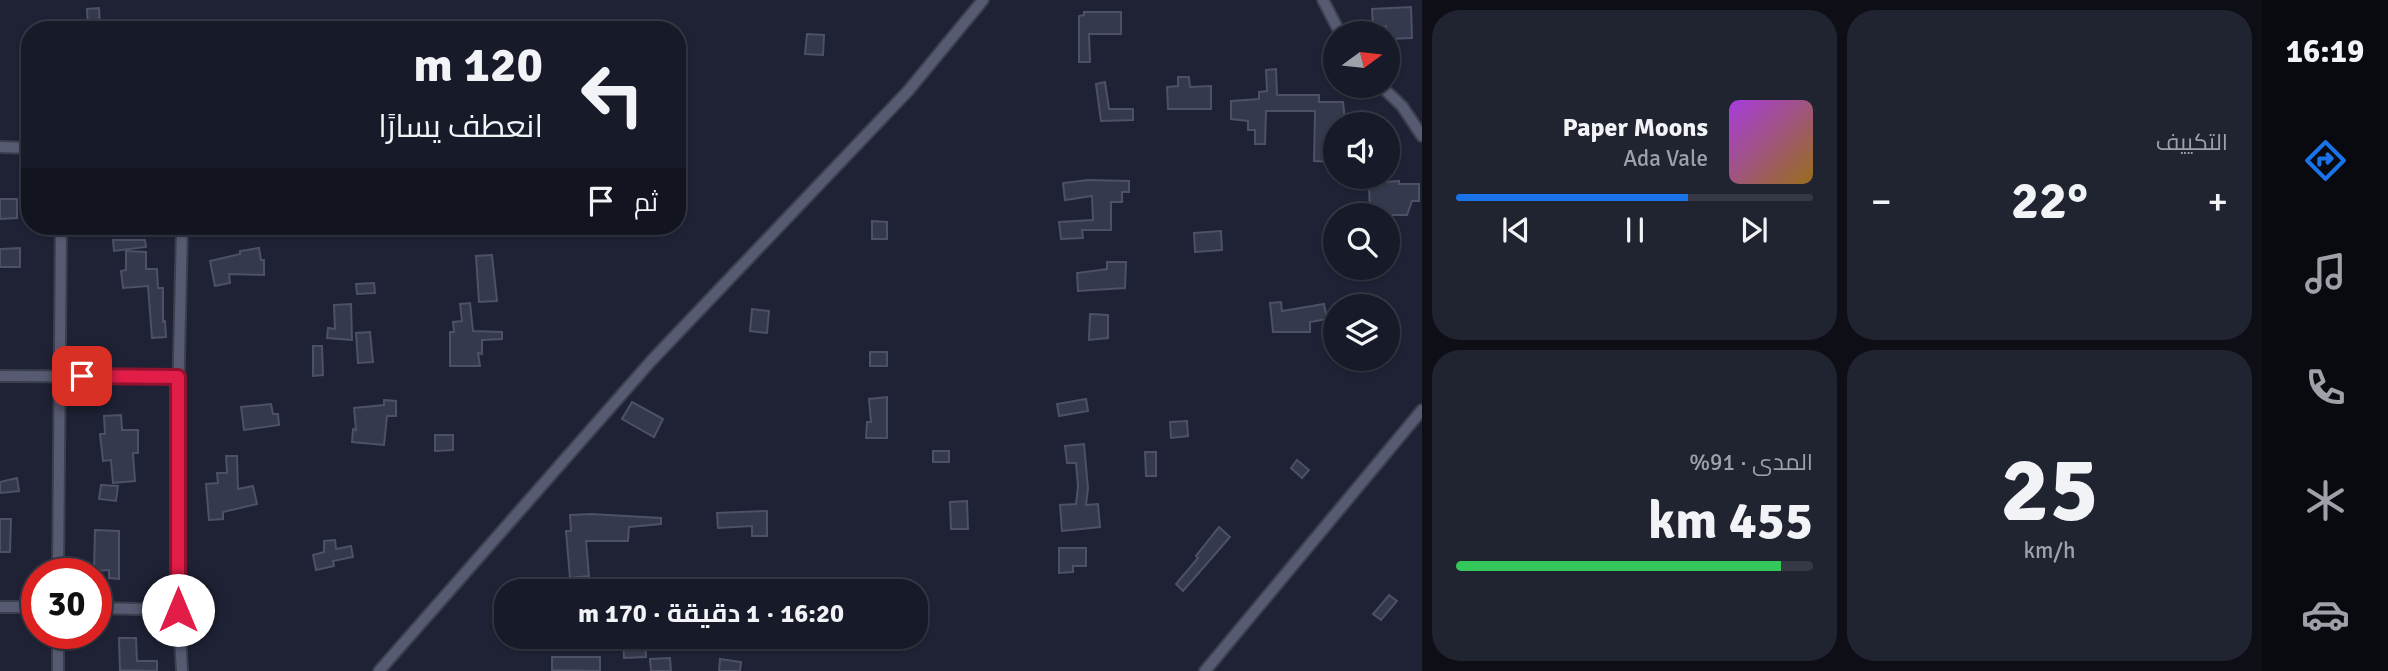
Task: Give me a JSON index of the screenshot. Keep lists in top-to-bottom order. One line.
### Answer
{"north":"right","page":{"tabs":"16:19","tile":["التكييف",["25","km/h"],["المدى · 91%","455 km"]],"turn":["120 m","انعطف يسارًا"],"song":["Paper Moons","Ada Vale"],"then":"ثم","heat":["−","22°","+"],"limit":"30","trip":"16:20 · 1 دقيقة · 170 m"}}
